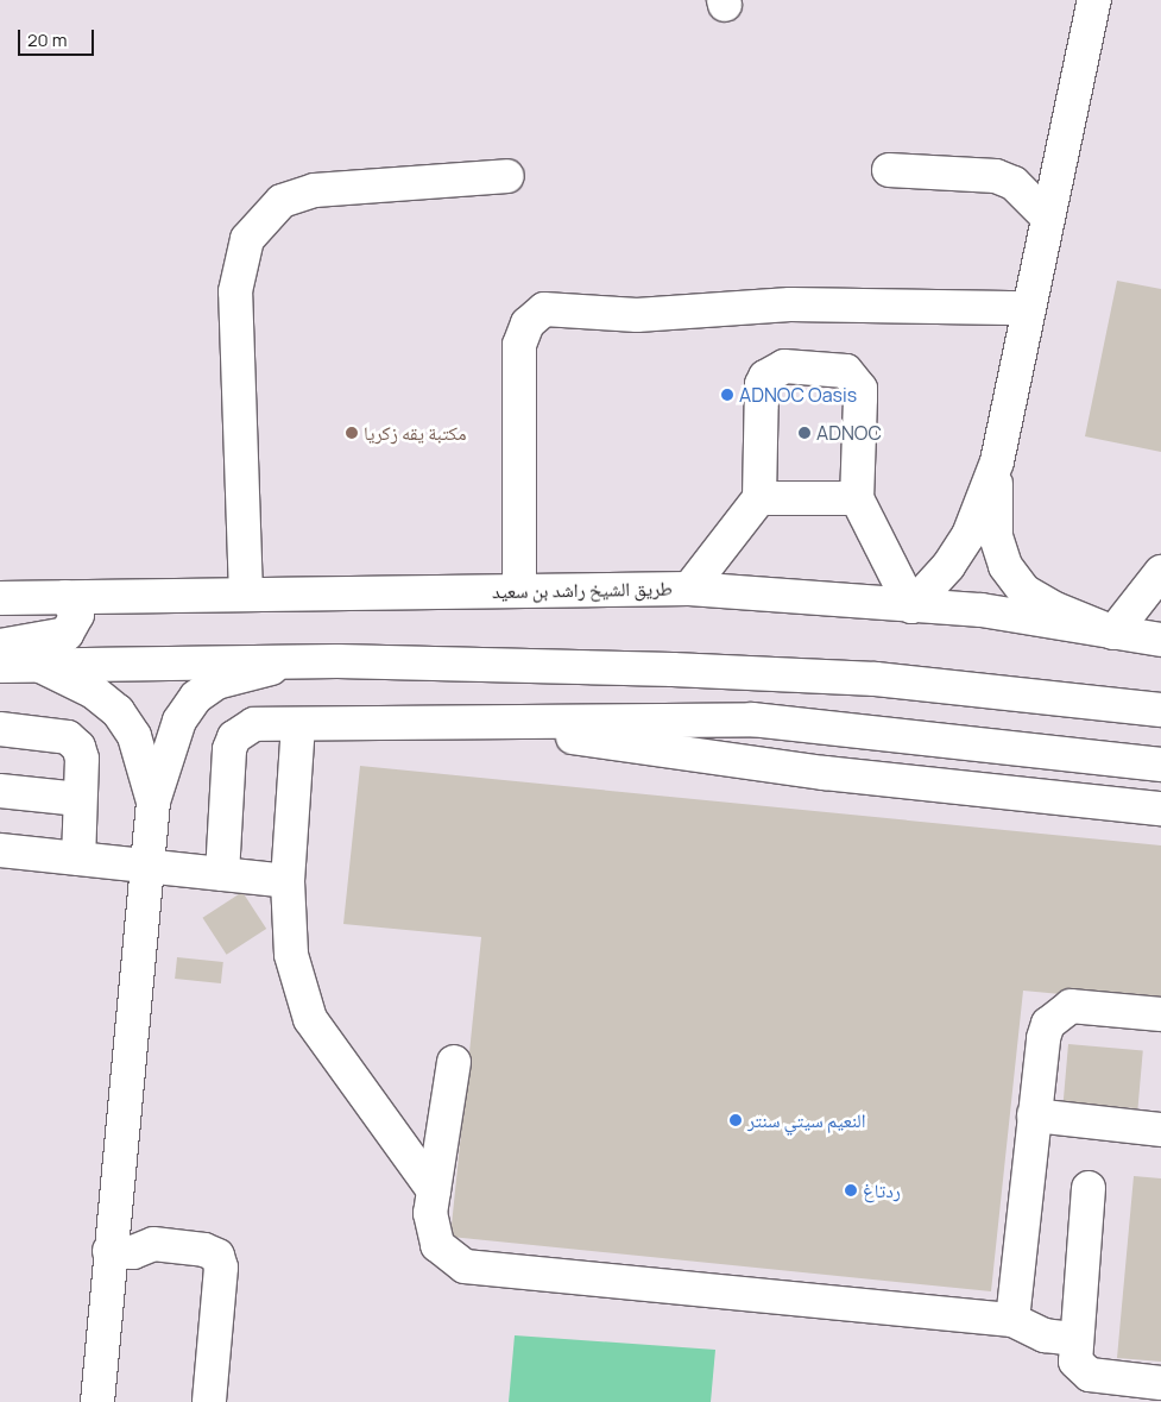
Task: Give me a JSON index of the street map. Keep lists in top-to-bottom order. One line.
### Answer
{"streets":{"main road":["طريق الشيخ راشد بن سعيد"]},"places":["ADNOC Oasis","مكتبة يقه زكريا","ADNOC","النعيم سيتي سنتر","ردتاغ"],"scale_bar":"20 m"}
